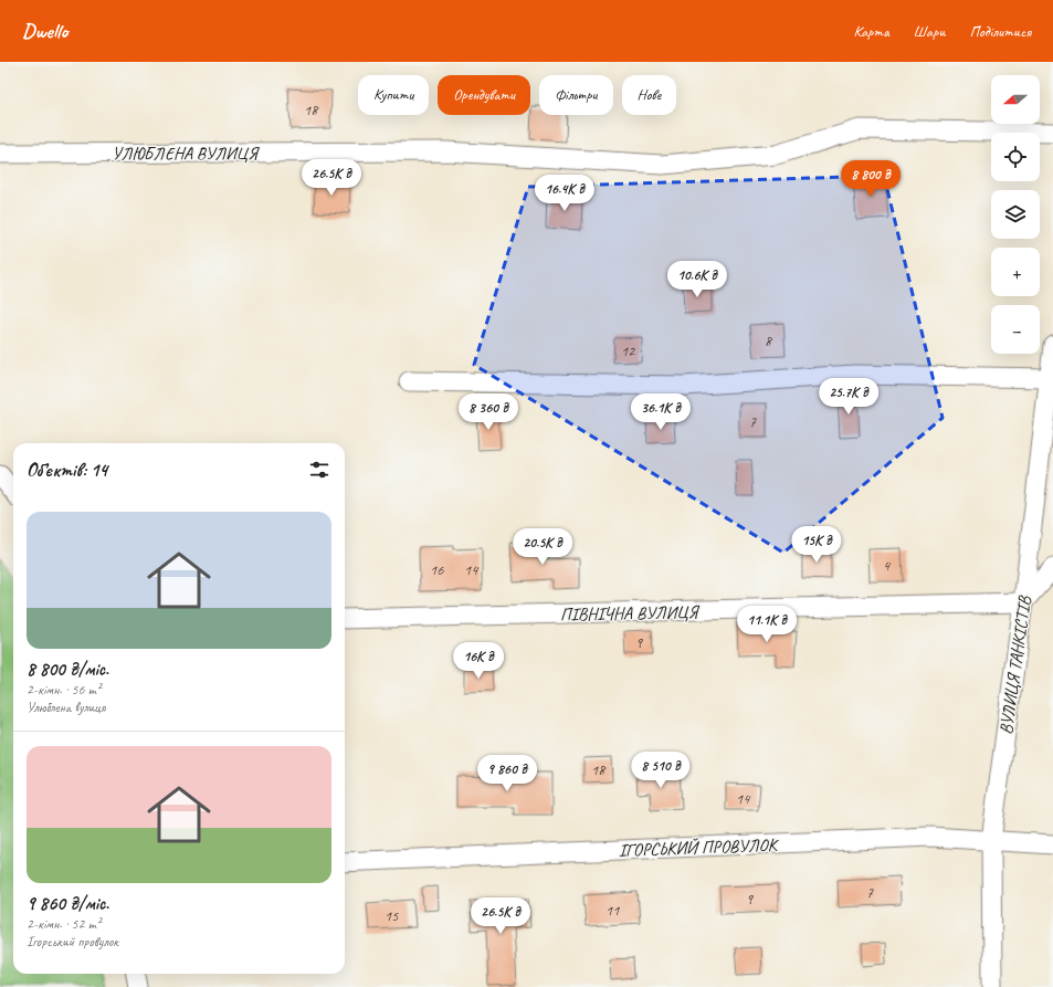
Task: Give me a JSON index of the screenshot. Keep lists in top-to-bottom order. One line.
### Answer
{"streets":{"street":["УЛЮБЛЕНА ВУЛИЦЯ","ПІВНІЧНА ВУЛИЦЯ","ВУЛИЦЯ ТАНКІСТІВ","ІГОРСЬКИЙ ПРОВУЛОК"]},"crossings":[["ПІВНІЧНА ВУЛИЦЯ","ВУЛИЦЯ ТАНКІСТІВ"],["ВУЛИЦЯ ТАНКІСТІВ","ІГОРСЬКИЙ ПРОВУЛОК"]],"house_numbers":["18","8","12","7","4","16","14","9","18","14","7","9","11","15"],"north":"left","page":{"header":"Dwello","nav":["Карта","Шари","Поділитися"],"map_buttons":["+","−"],"chip":["Купити","Орендувати","Фільтри","Нове"],"price":["26.5K ₴","8 800 ₴","16.4K ₴","10.6K ₴","25.7K ₴","8 360 ₴","36.1K ₴","15K ₴","20.5K ₴","11.1K ₴","16K ₴","8 510 ₴","9 860 ₴","26.5K ₴"],"heading":"Об’єктів: 14","list":[{"name":"8 800 ₴/міс.","note":"2-кімн. · 56 m² · Улюблена вулиця"},{"name":"9 860 ₴/міс.","note":"2-кімн. · 52 m² · Ігорський провулок"}]}}
